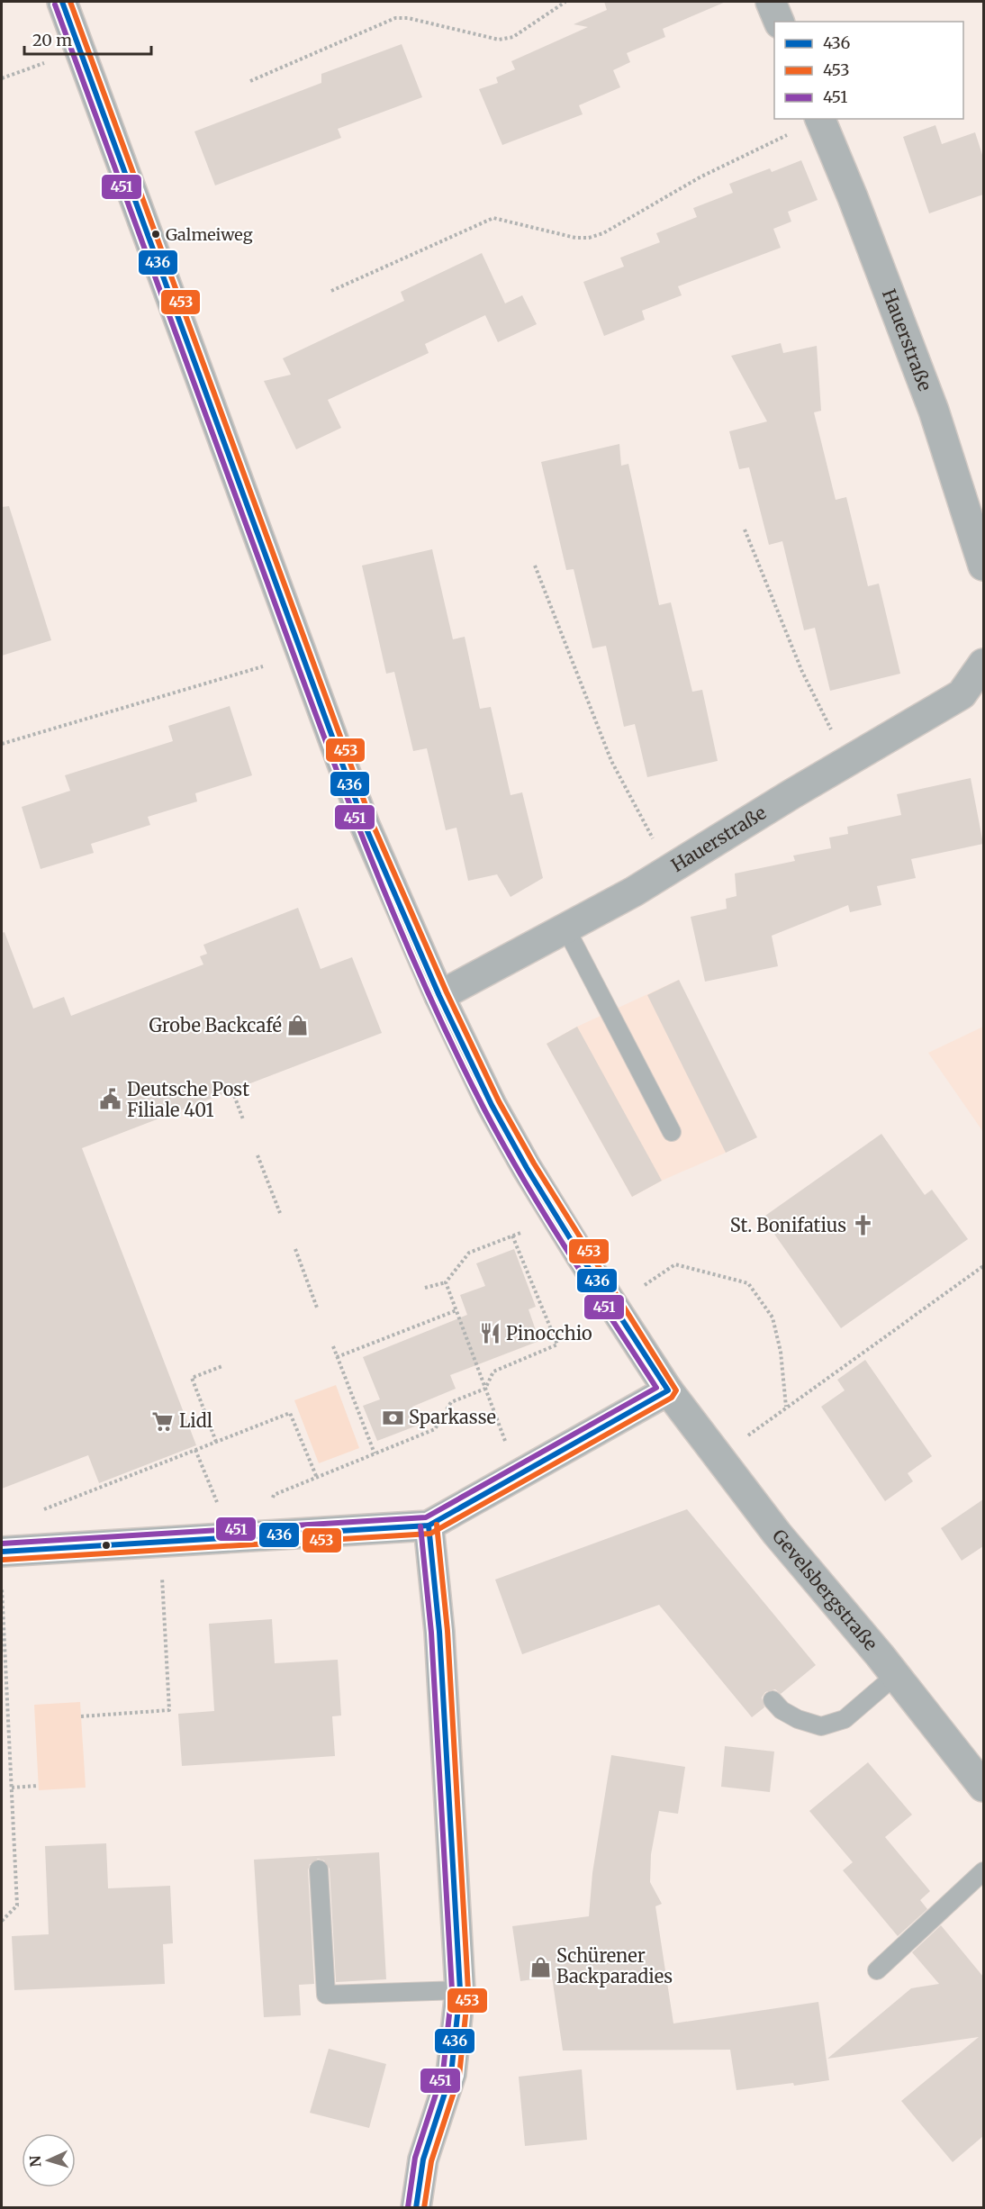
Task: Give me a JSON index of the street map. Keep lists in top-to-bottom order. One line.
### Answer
{"streets":{"street":["Hauerstraße","Gevelsbergstraße"]},"crossings":[["Hauerstraße","Gevelsbergstraße"]],"places":{"other":["Galmeiweg"],"shop":["Grobe Backcafé","Schürener Backparadies"],"public building":["Deutsche Post Filiale 401"],"church":["St. Bonifatius"],"restaurant":["Pinocchio"],"bank":["Sparkasse"],"supermarket":["Lidl"]},"lines":["transit line 436","transit line 453","transit line 451"],"legend":["436","453","451"],"scale_bar":"20 m","north":"left"}
